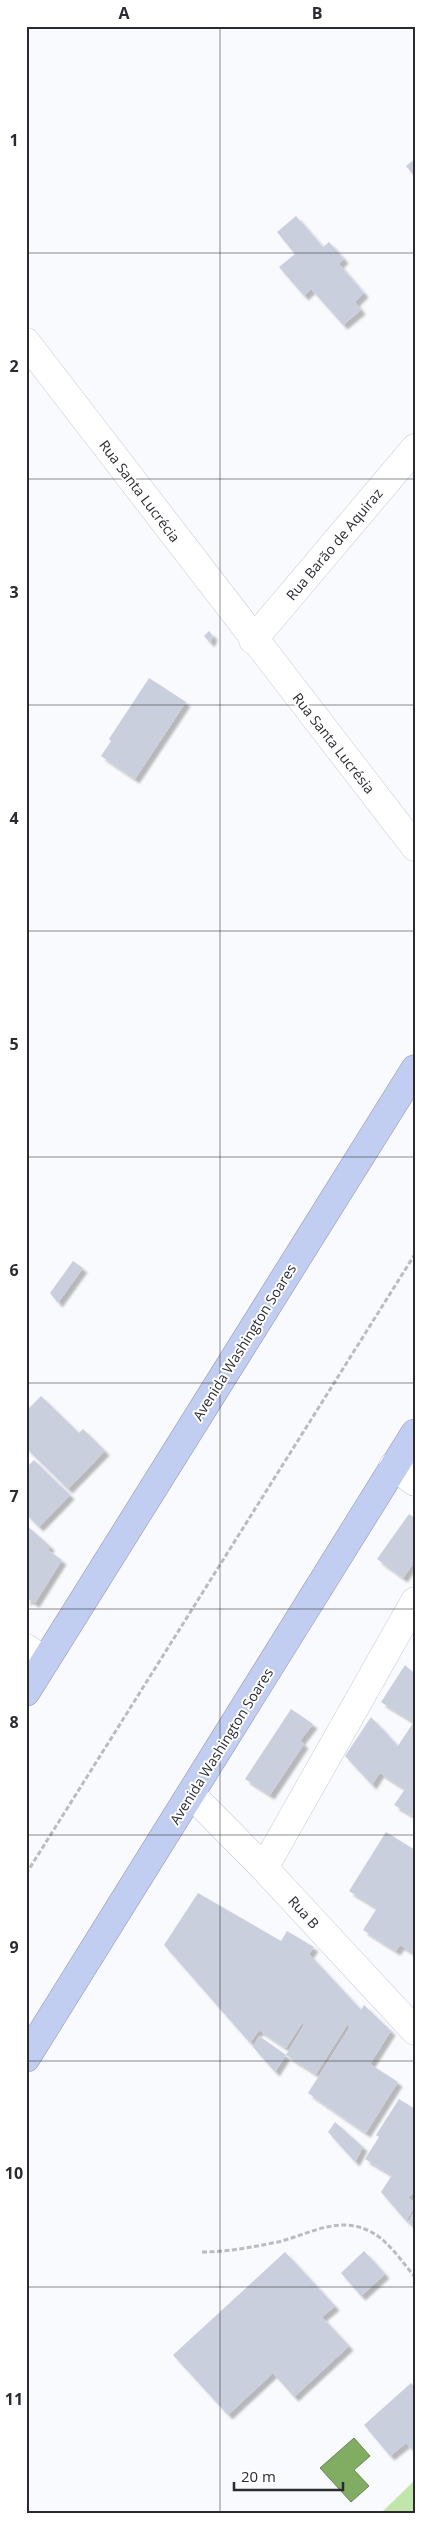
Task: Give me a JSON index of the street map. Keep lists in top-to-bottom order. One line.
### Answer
{"streets":{"highway":["Avenida Washington Soares"],"street":["Rua Santa Lucrécia","Rua Barão de Aquiraz","Rua Santa Lucrésia","Rua B"]},"crossings":[["Rua Santa Lucrécia","Rua Barão de Aquiraz"],["Rua Santa Lucrécia","Rua Santa Lucrésia"],["Rua Barão de Aquiraz","Rua Santa Lucrésia"],["Avenida Washington Soares","Rua B"]],"scale_bar":"20 m","grid":{"columns":["A","B"],"rows":["1","2","3","4","5","6","7","8","9","10","11"]}}
